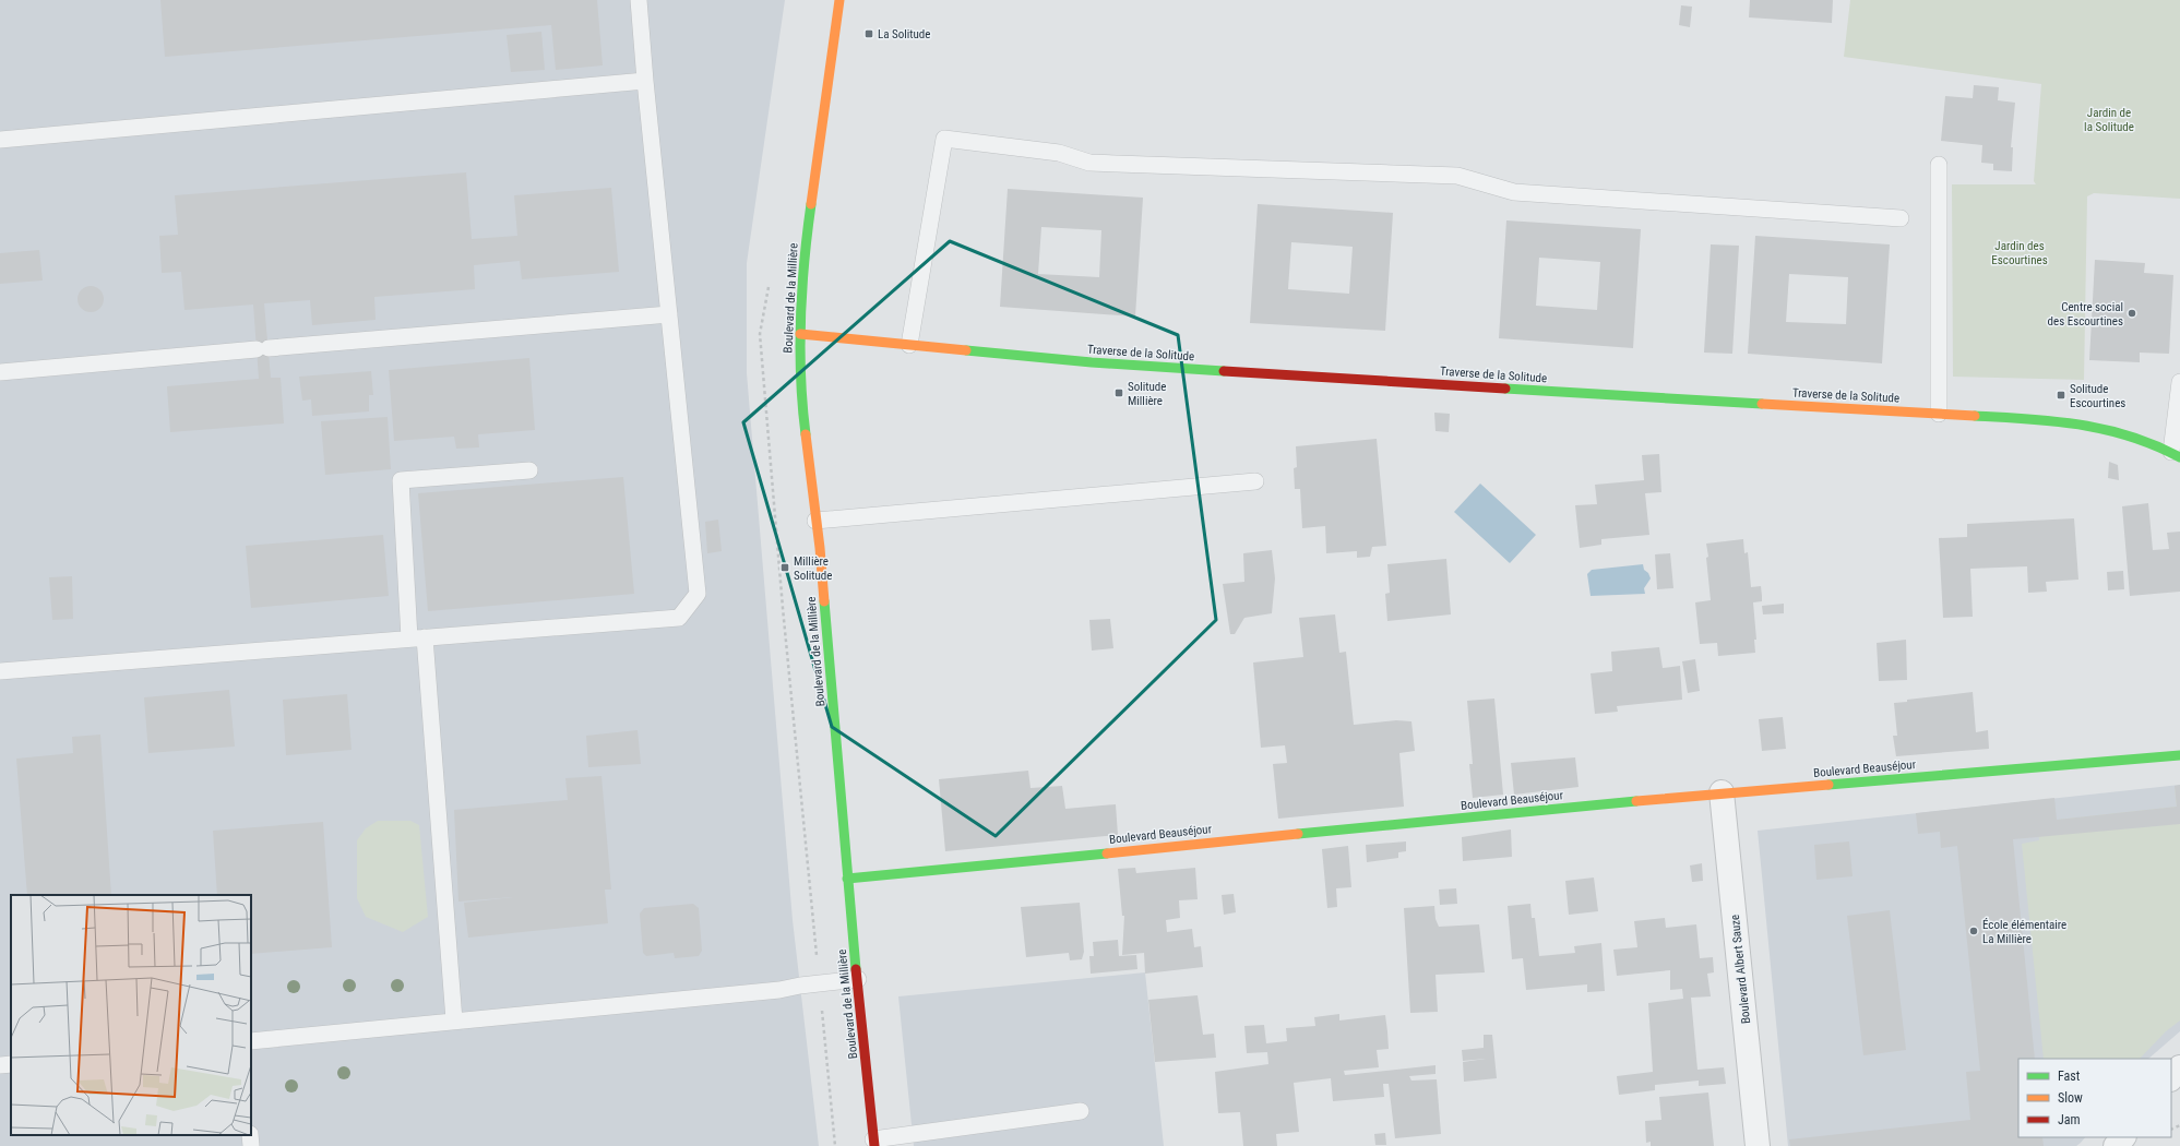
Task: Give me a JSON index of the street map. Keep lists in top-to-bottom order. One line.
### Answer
{"streets":{"street":["Boulevard de la Millière","Traverse de la Solitude","Boulevard Beauséjour","Boulevard Albert Sauze"]},"crossings":[["Boulevard de la Millière","Traverse de la Solitude"],["Boulevard de la Millière","Boulevard Beauséjour"],["Boulevard Beauséjour","Boulevard Albert Sauze"]],"parks":["Jardin de la Solitude","Jardin des Escourtines"],"places":{"transit":["La Solitude","Solitude Millière","Solitude Escourtines","Millière Solitude"],"other":["Centre social des Escourtines","École élémentaire La Millière"]},"legend":["Fast","Slow","Jam"]}
